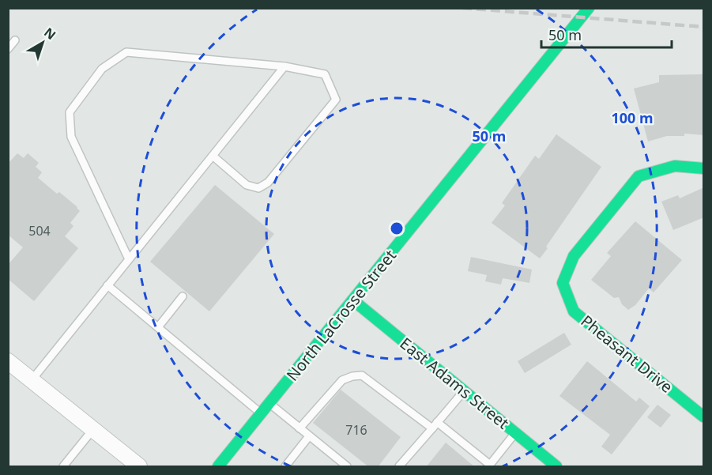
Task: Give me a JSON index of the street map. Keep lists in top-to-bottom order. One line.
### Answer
{"streets":{"street":["North LaCrosse Street","Pheasant Drive","East Adams Street"]},"crossings":[["North LaCrosse Street","East Adams Street"]],"house_numbers":["504","716"],"scale_bar":"50 m","north":"top right","rings":["100 m","50 m"]}
